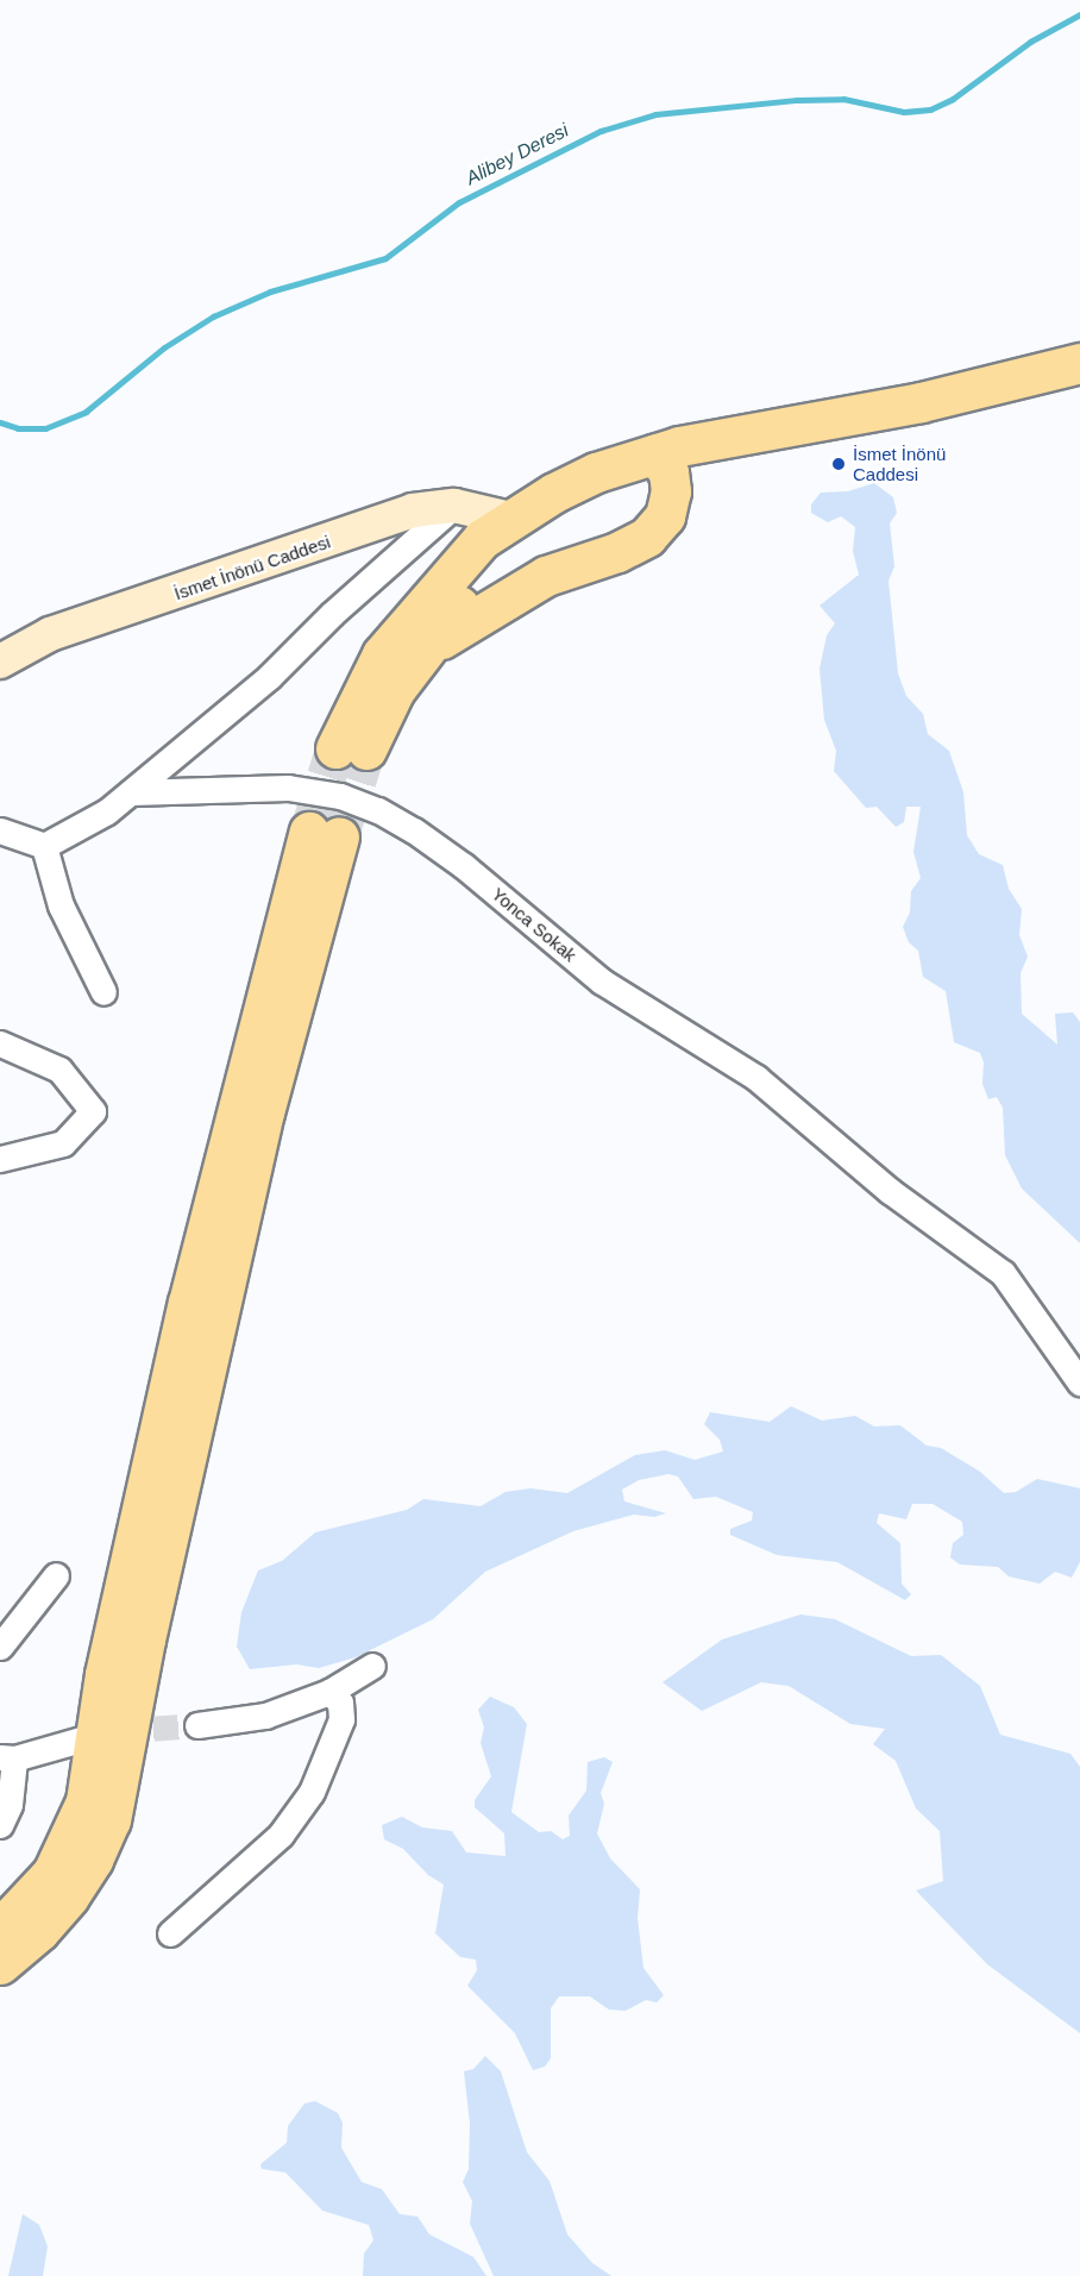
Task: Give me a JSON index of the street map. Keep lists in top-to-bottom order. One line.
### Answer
{"streets":{"street":["İsmet İnönü Caddesi","Yonca Sokak"]},"water":["Alibey Deresi"],"places":["İsmet İnönü Caddesi"]}
